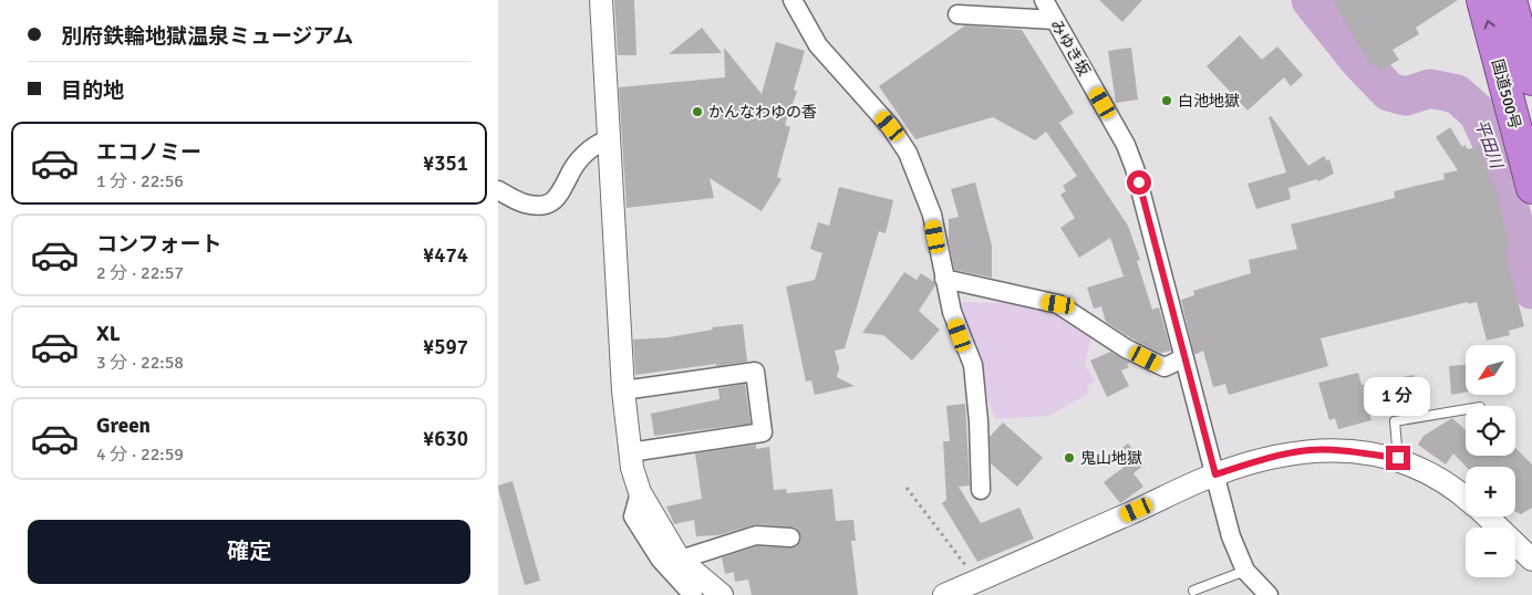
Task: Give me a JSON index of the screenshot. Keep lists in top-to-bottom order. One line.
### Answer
{"streets":{"highway":["国道500号"],"street":["みゆき坂"]},"water":["平田川"],"places":["白池地獄","かんなわゆの香","鬼山地獄"],"north":"bottom left","page":{"banner":["別府鉄輪地獄温泉ミュージアム","目的地"],"list":[{"name":"エコノミー","note":"1 分 · 22:56","value":"¥351"},{"name":"コンフォート","note":"2 分 · 22:57","value":"¥474"},{"name":"XL","note":"3 分 · 22:58","value":"¥597"},{"name":"Green","note":"4 分 · 22:59","value":"¥630"}],"map_buttons":["+","−"],"bubble":"1 分","buttons":"確定"}}
